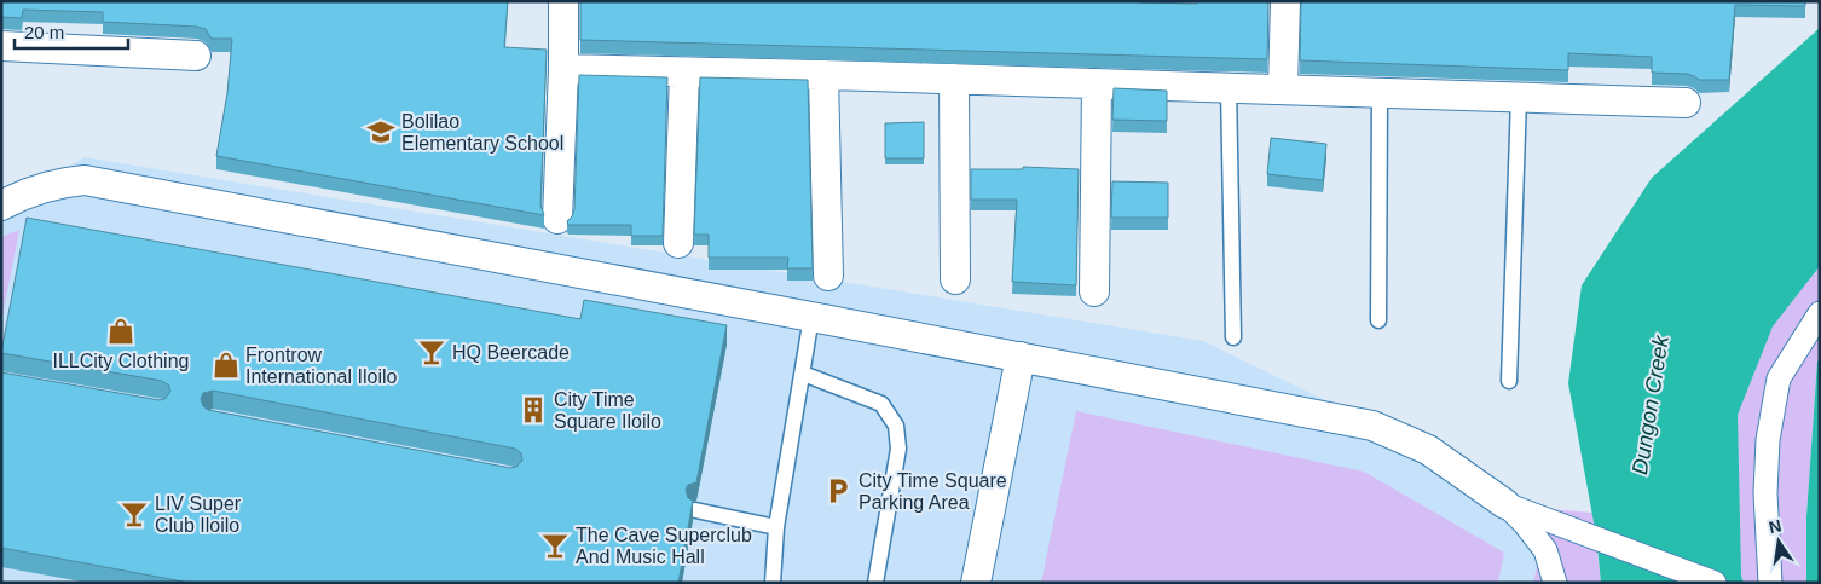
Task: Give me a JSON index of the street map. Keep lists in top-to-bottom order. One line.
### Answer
{"water":["Dungon Creek"],"places":{"school or university":["Bolilao Elementary School"],"shop":["ILLCity Clothing","Frontrow International Iloilo"],"bar":["HQ Beercade","LIV Super Club Iloilo","The Cave Superclub And Music Hall"],"building":["City Time Square Iloilo"],"parking":["City Time Square Parking Area"]},"scale_bar":"20 m","north":"top"}
